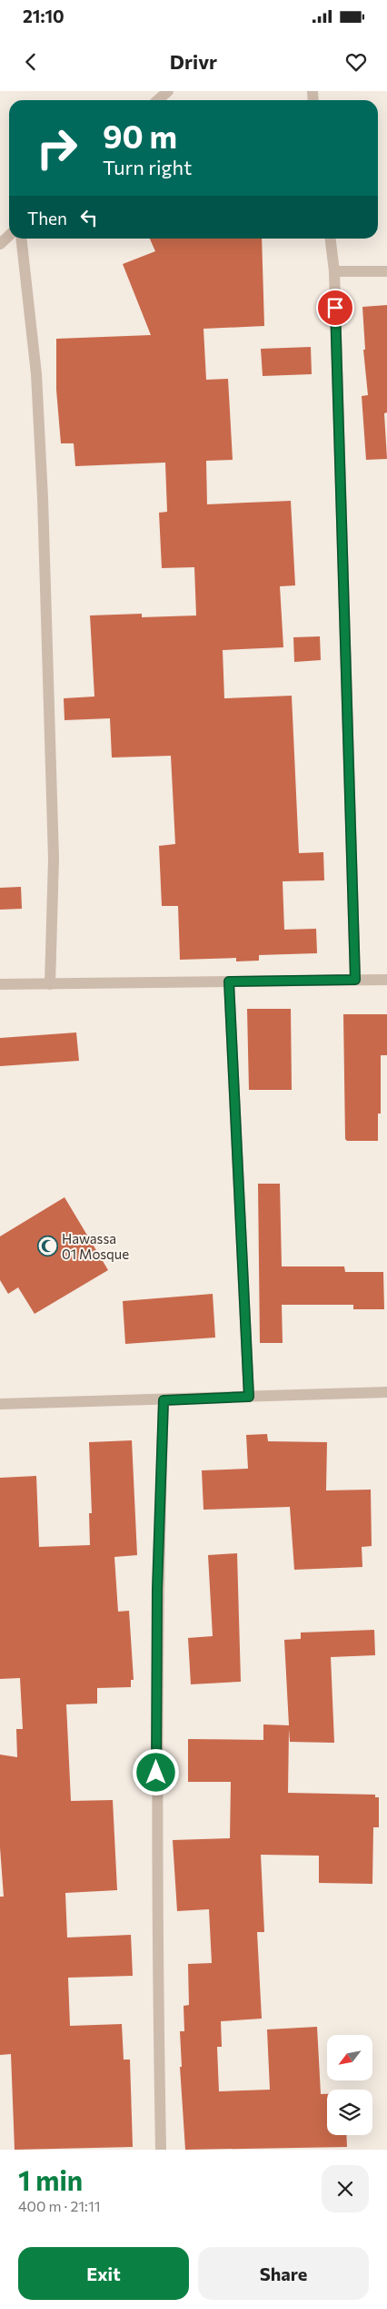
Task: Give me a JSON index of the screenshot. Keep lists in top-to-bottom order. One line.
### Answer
{"places":{"mosque":["Hawassa 01 Mosque"]},"north":"bottom left","page":{"status":"21:10","header":"Drivr","turn":["90 m","Turn right"],"then":"Then","heading":["1 min","400 m · 21:11"],"buttons":["Exit","Share"]}}
